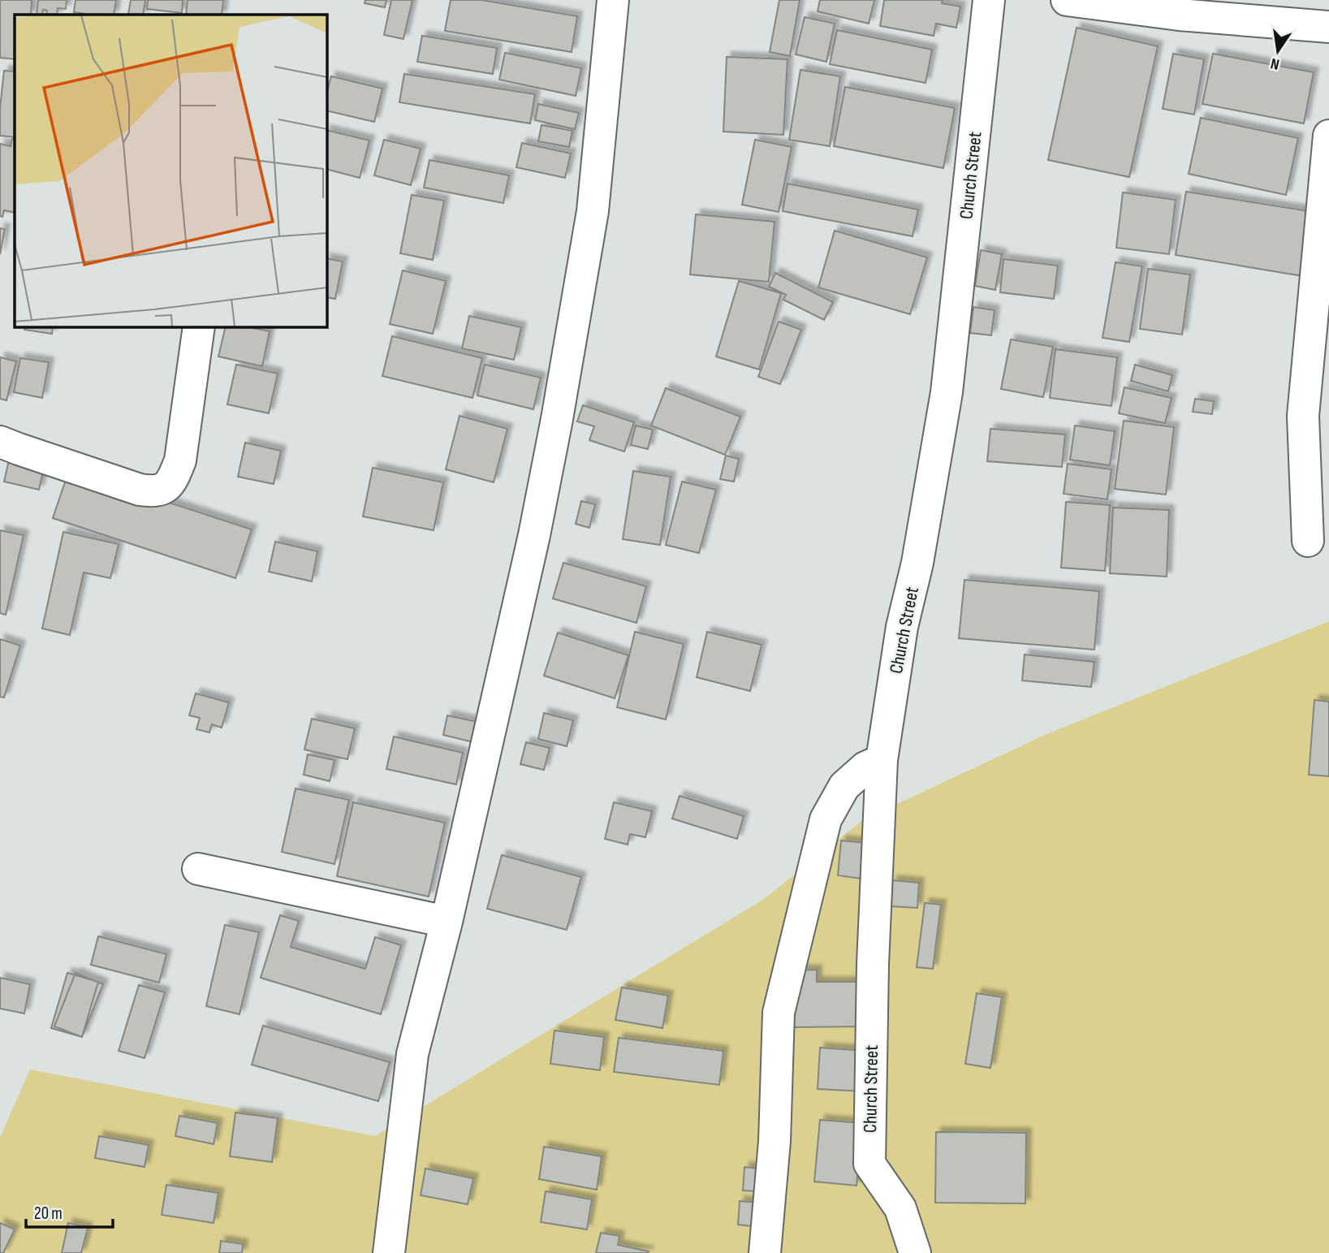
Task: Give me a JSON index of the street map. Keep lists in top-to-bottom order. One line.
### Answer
{"streets":{"street":["Church Street"]},"scale_bar":"20 m","north":"bottom"}
